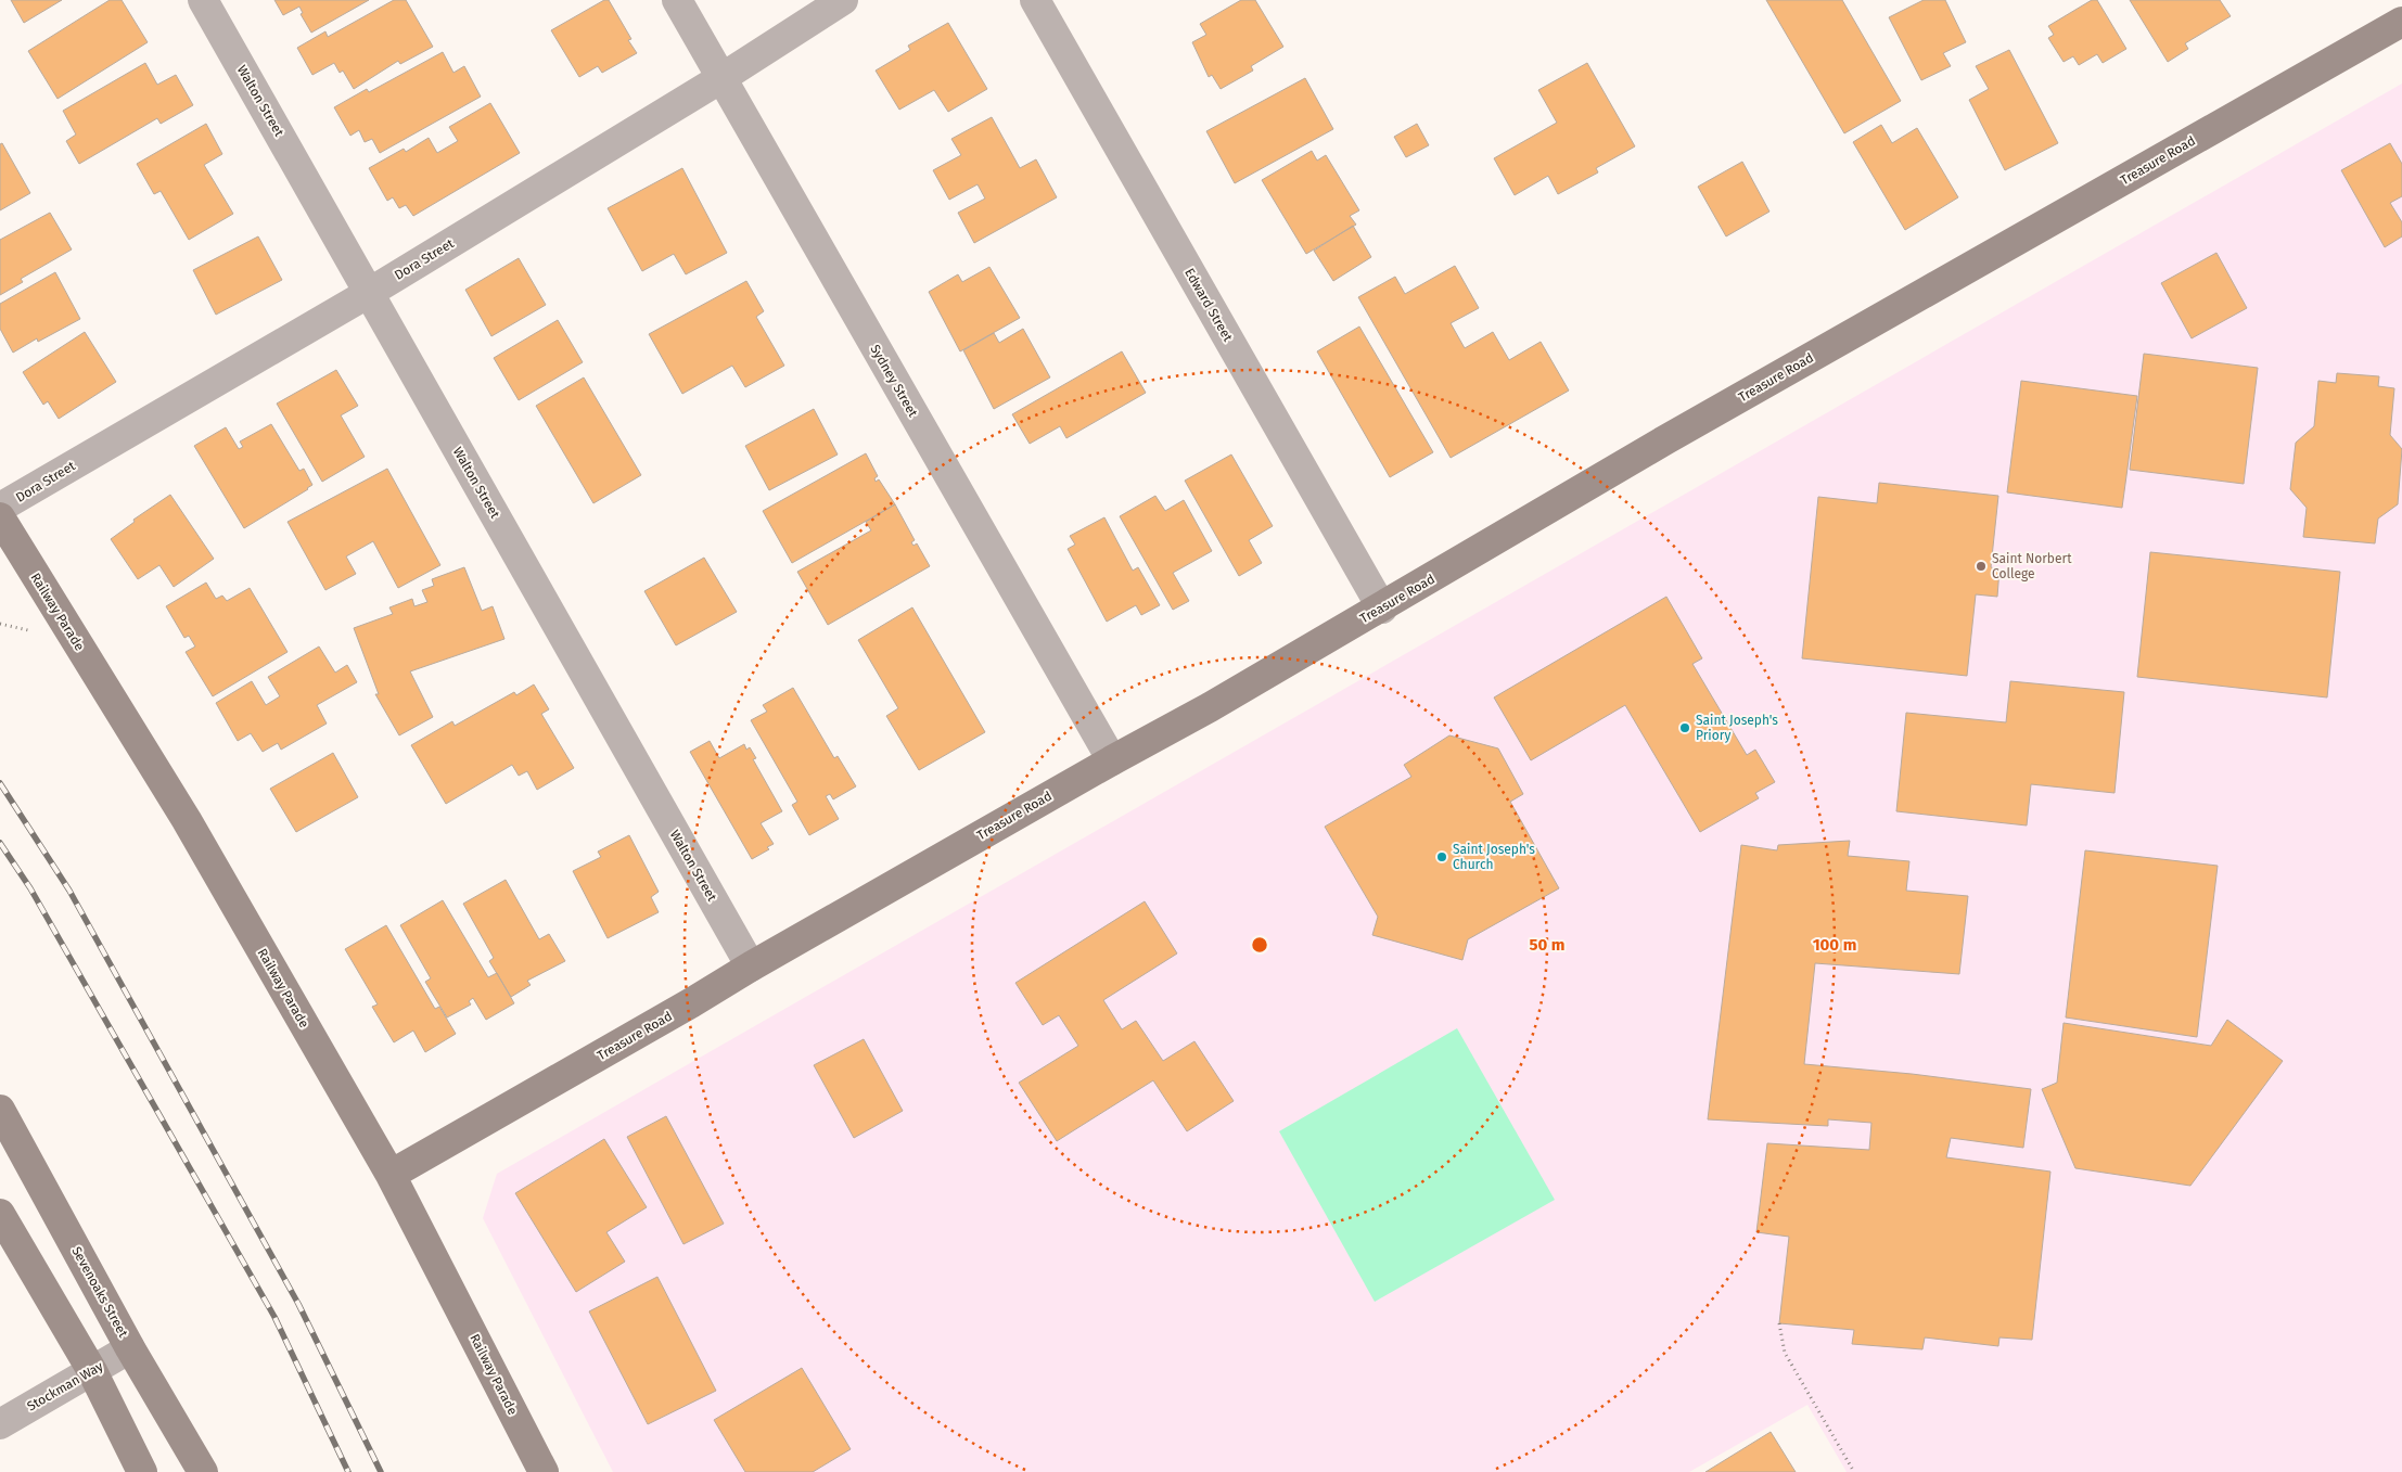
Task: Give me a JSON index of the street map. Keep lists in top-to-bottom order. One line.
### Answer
{"streets":{"street":["Walton Street","Treasure Road","Dora Street","Edward Street","Sydney Street","Railway Parade","Sevenoaks Street","Stockman Way"]},"crossings":[["Walton Street","Treasure Road"],["Walton Street","Dora Street"],["Treasure Road","Edward Street"],["Treasure Road","Sydney Street"],["Treasure Road","Railway Parade"],["Dora Street","Sydney Street"],["Sevenoaks Street","Stockman Way"]],"places":["Saint Norbert College","Saint Joseph's Priory","Saint Joseph's Church"],"rings":["50 m","100 m"]}
